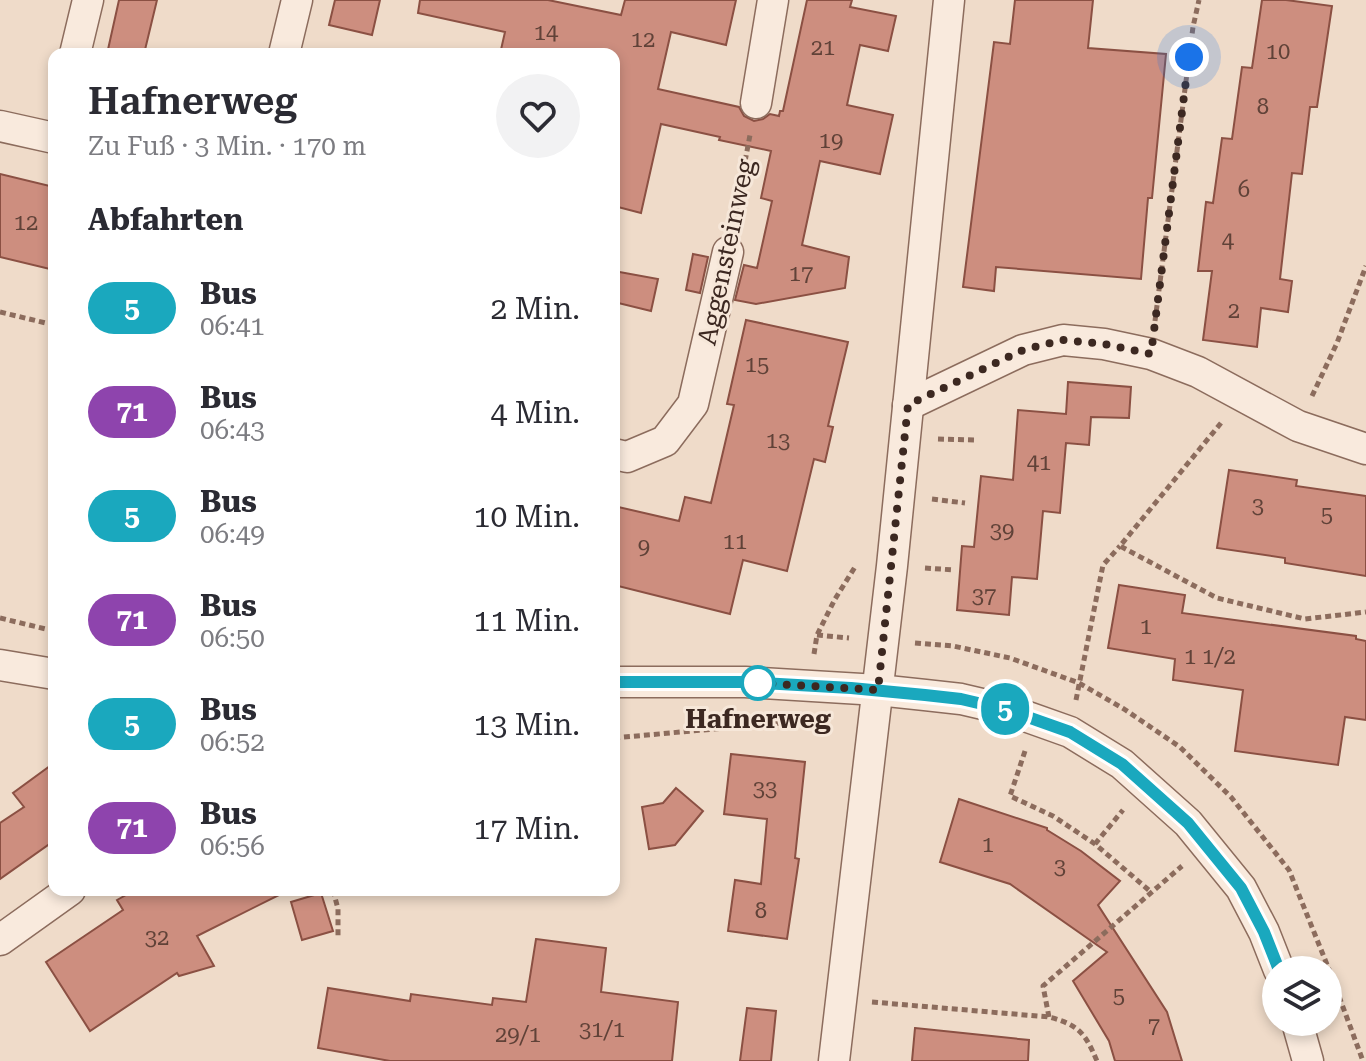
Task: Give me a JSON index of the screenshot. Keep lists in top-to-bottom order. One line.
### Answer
{"streets":{"street":["Aggensteinweg"]},"places":["Hafnerweg"],"lines":["bus line 5"],"house_numbers":["14","12","21","10","8","19","6","12","4","17","2","15","13","41","3","5","39","11","9","37","1","1 1/2","33","1","3","8","32","5","7","31/1","29/1"],"page":{"on_map":"5","heading":[["Hafnerweg","Zu Fuß · 3 Min. · 170 m"],"Abfahrten"],"list":[{"mark":"5","name":"Bus","note":"06:41","value":"2 Min."},{"mark":"71","name":"Bus","note":"06:43","value":"4 Min."},{"mark":"5","name":"Bus","note":"06:49","value":"10 Min."},{"mark":"71","name":"Bus","note":"06:50","value":"11 Min."},{"mark":"5","name":"Bus","note":"06:52","value":"13 Min."},{"mark":"71","name":"Bus","note":"06:56","value":"17 Min."}]}}
